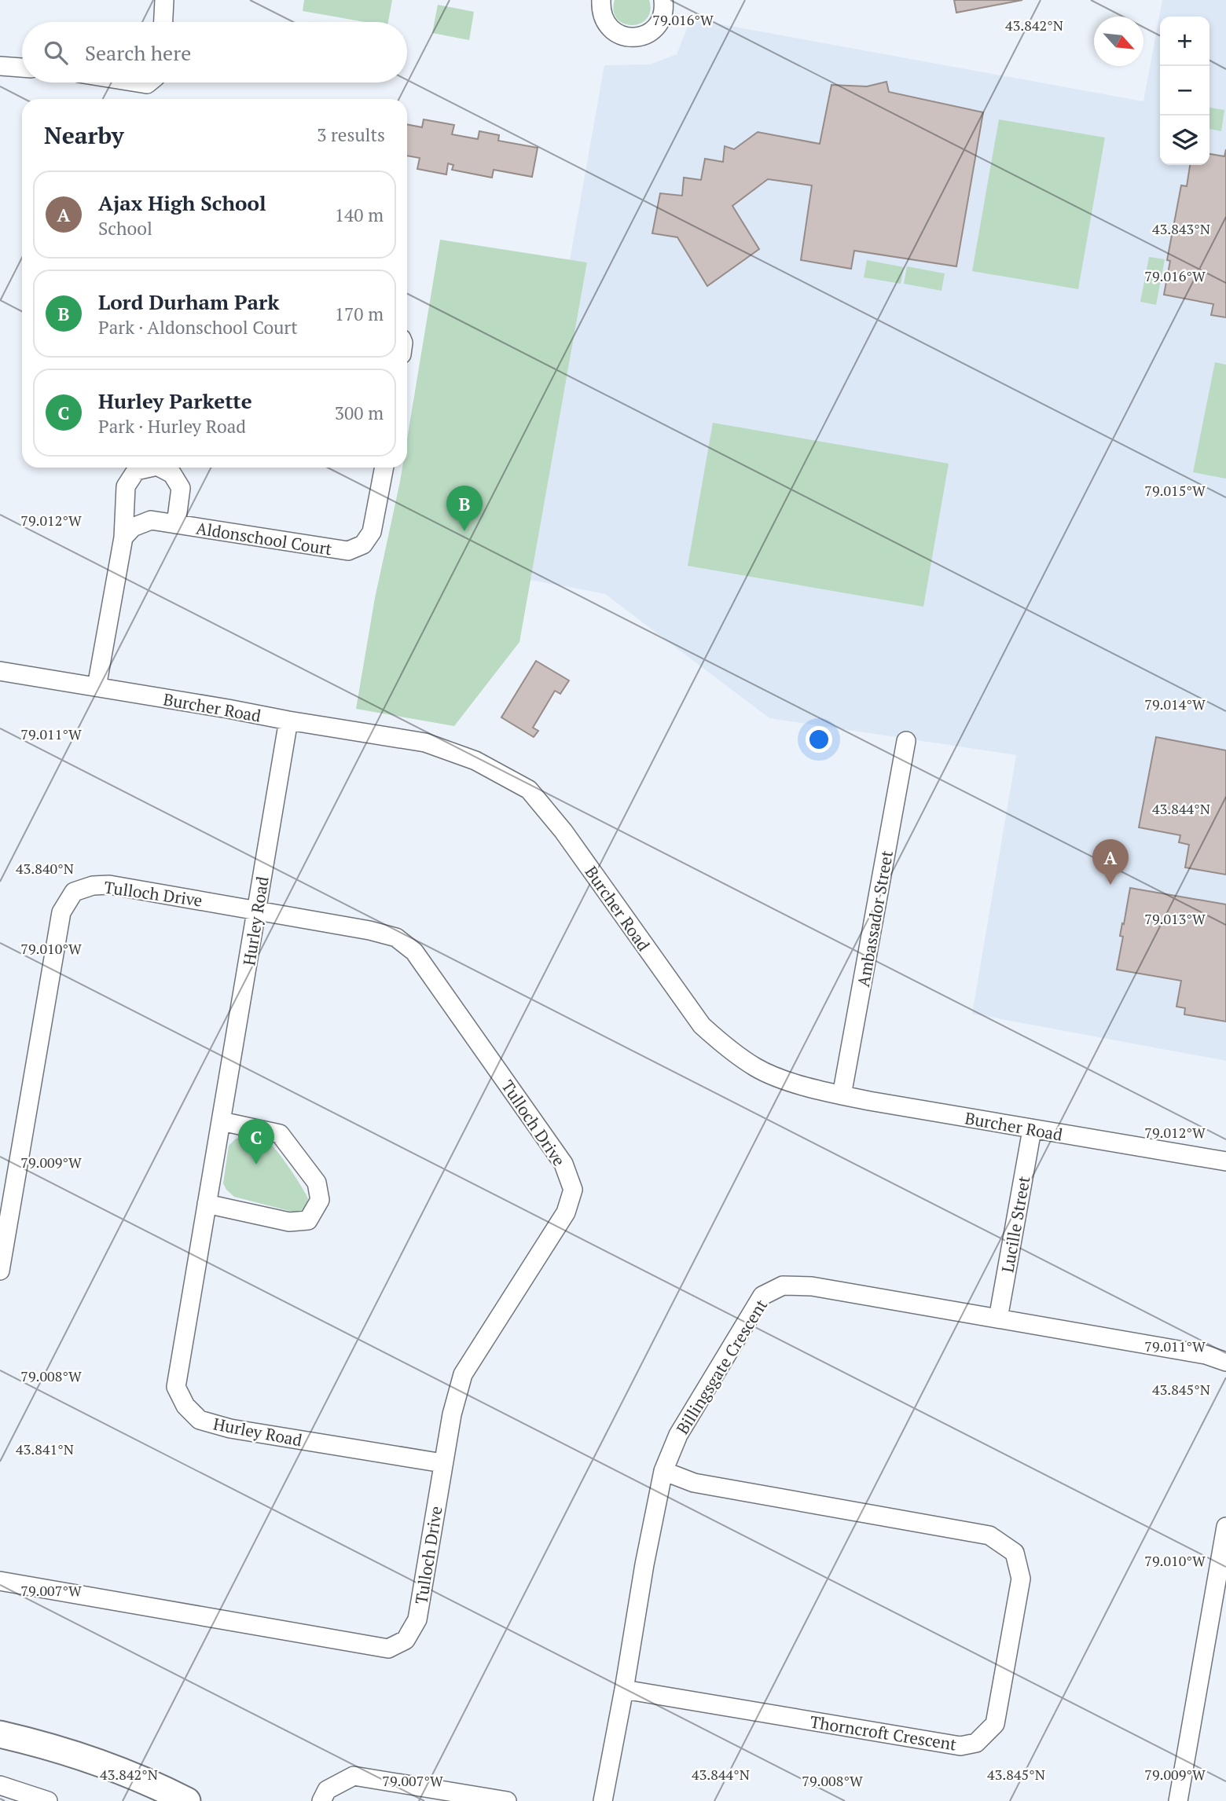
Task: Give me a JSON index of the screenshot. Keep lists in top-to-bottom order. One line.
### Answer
{"streets":{"street":["Aldonschool Court","Burcher Road","Tulloch Drive","Ambassador Street","Hurley Road","Lucille Street","Billingsgate Crescent","Thorncroft Crescent"]},"crossings":[["Aldonschool Court","Burcher Road"],["Burcher Road","Ambassador Street"],["Burcher Road","Hurley Road"],["Burcher Road","Lucille Street"],["Tulloch Drive","Hurley Road"],["Lucille Street","Billingsgate Crescent"],["Billingsgate Crescent","Thorncroft Crescent"]],"north":"bottom right","page":{"map_buttons":["+","−"],"search":"Search here","heading":["Nearby","3 results"],"list":[{"mark":"A","name":"Ajax High School","note":"School","value":"140 m"},{"mark":"B","name":"Lord Durham Park","note":"Park · Aldonschool Court","value":"170 m"},{"mark":"C","name":"Hurley Parkette","note":"Park · Hurley Road","value":"300 m"}],"pins":["B","A","C"]},"coordinates":["79.016°W","43.842°N","43.843°N","79.015°W","79.012°W","79.014°W","79.011°W","43.844°N","43.840°N","79.013°W","79.010°W","79.009°W","79.008°W","43.845°N","43.841°N","79.007°W"]}
